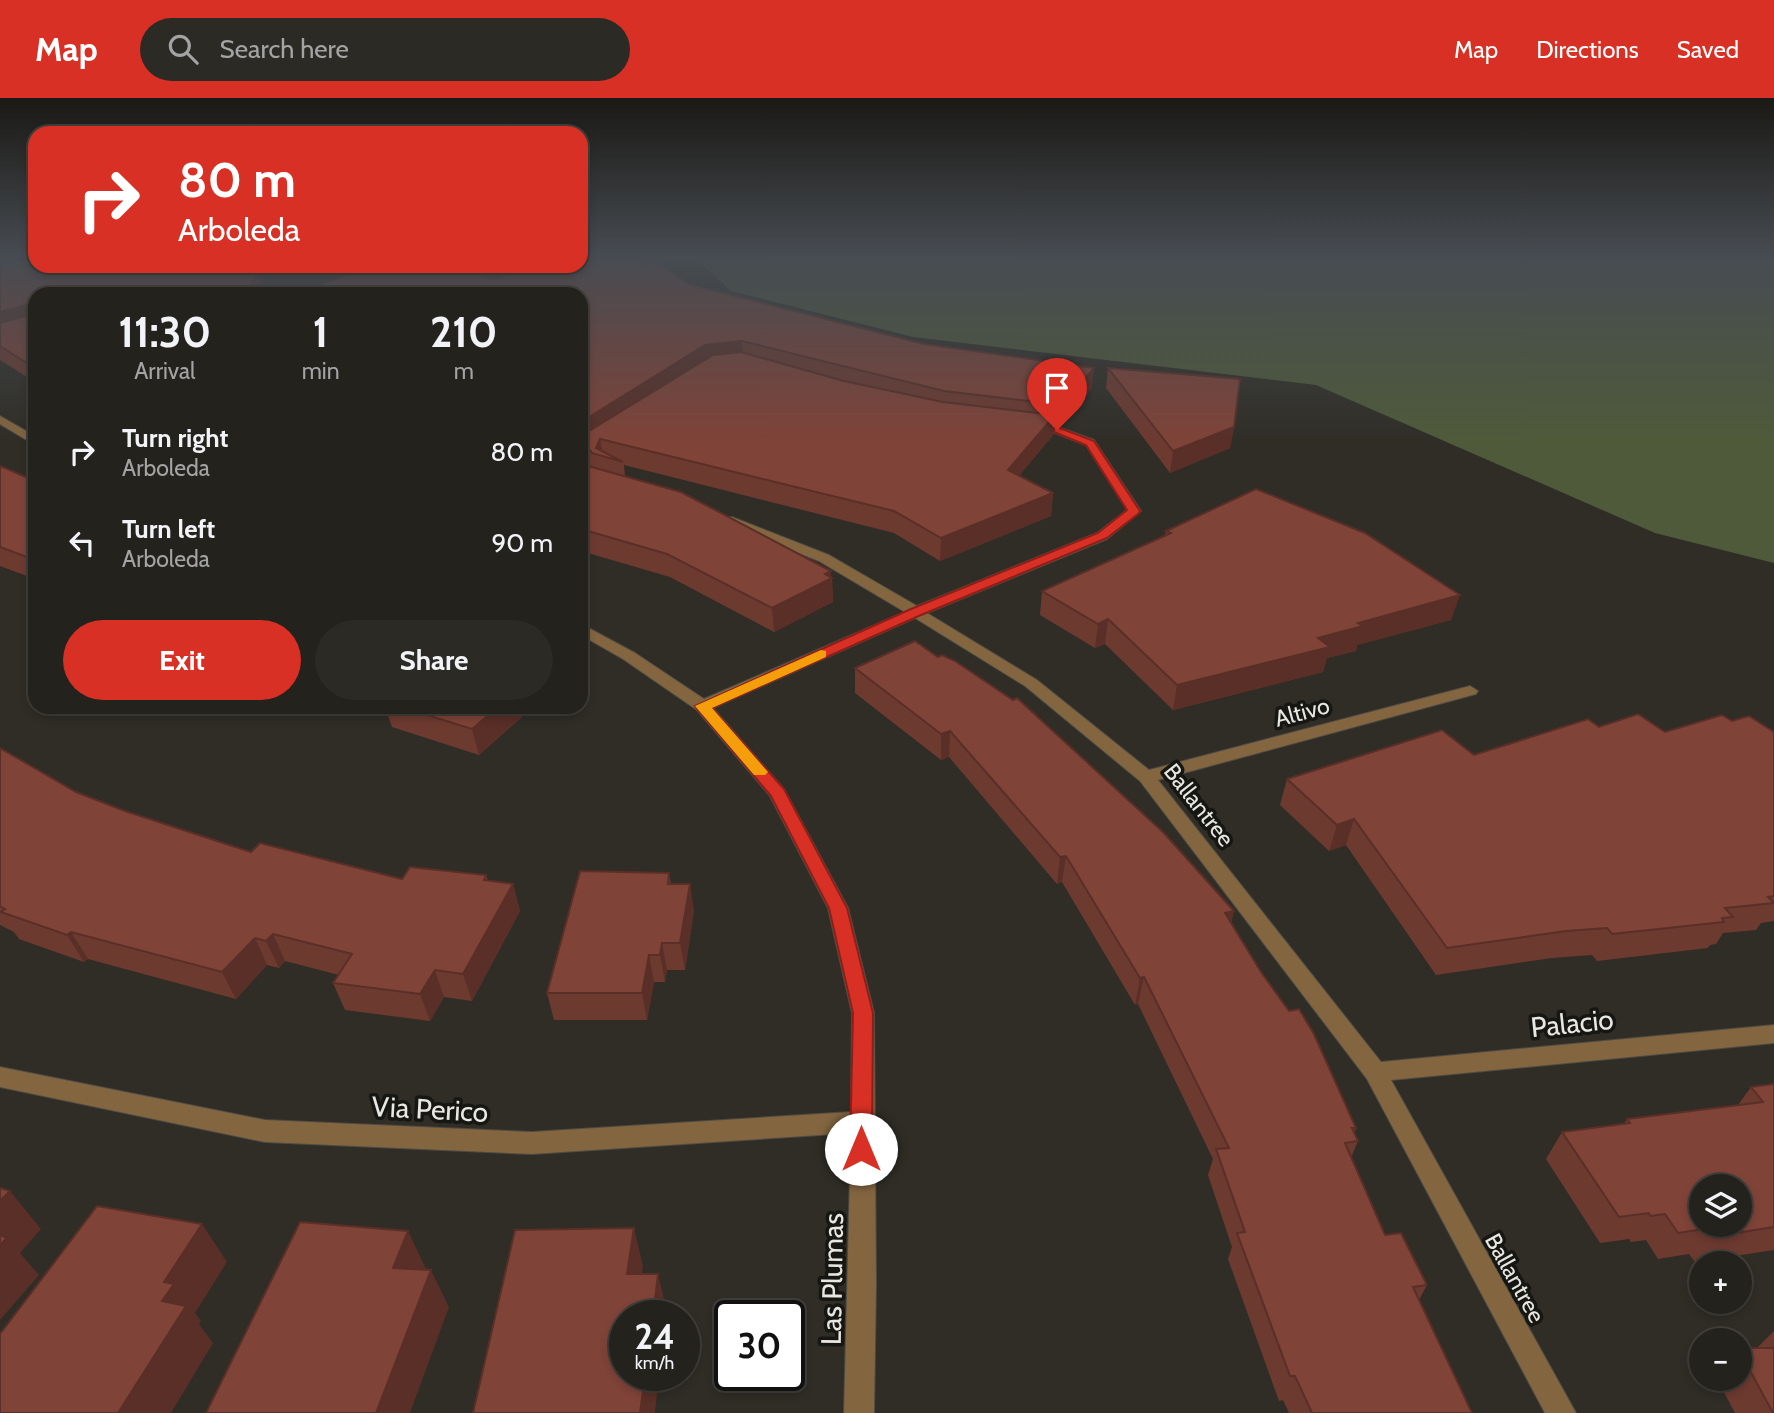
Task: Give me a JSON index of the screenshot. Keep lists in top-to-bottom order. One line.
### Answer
{"streets":{"street":["Altivo","Ballantree","Palacio","Via Perico","Las Plumas"]},"crossings":[["Altivo","Ballantree"],["Ballantree","Palacio"],["Via Perico","Las Plumas"]],"page":{"header":"Map","search":"Search here","nav":["Map","Directions","Saved"],"turn":["80 m","Arboleda"],"eta":["11:30","Arrival","1","min","210","m"],"list":[{"name":"Turn right","note":"Arboleda","value":"80 m"},{"name":"Turn left","note":"Arboleda","value":"90 m"}],"buttons":["Exit","Share"],"map_buttons":["+","−"],"speed":"24 km/h","limit":"30"}}
